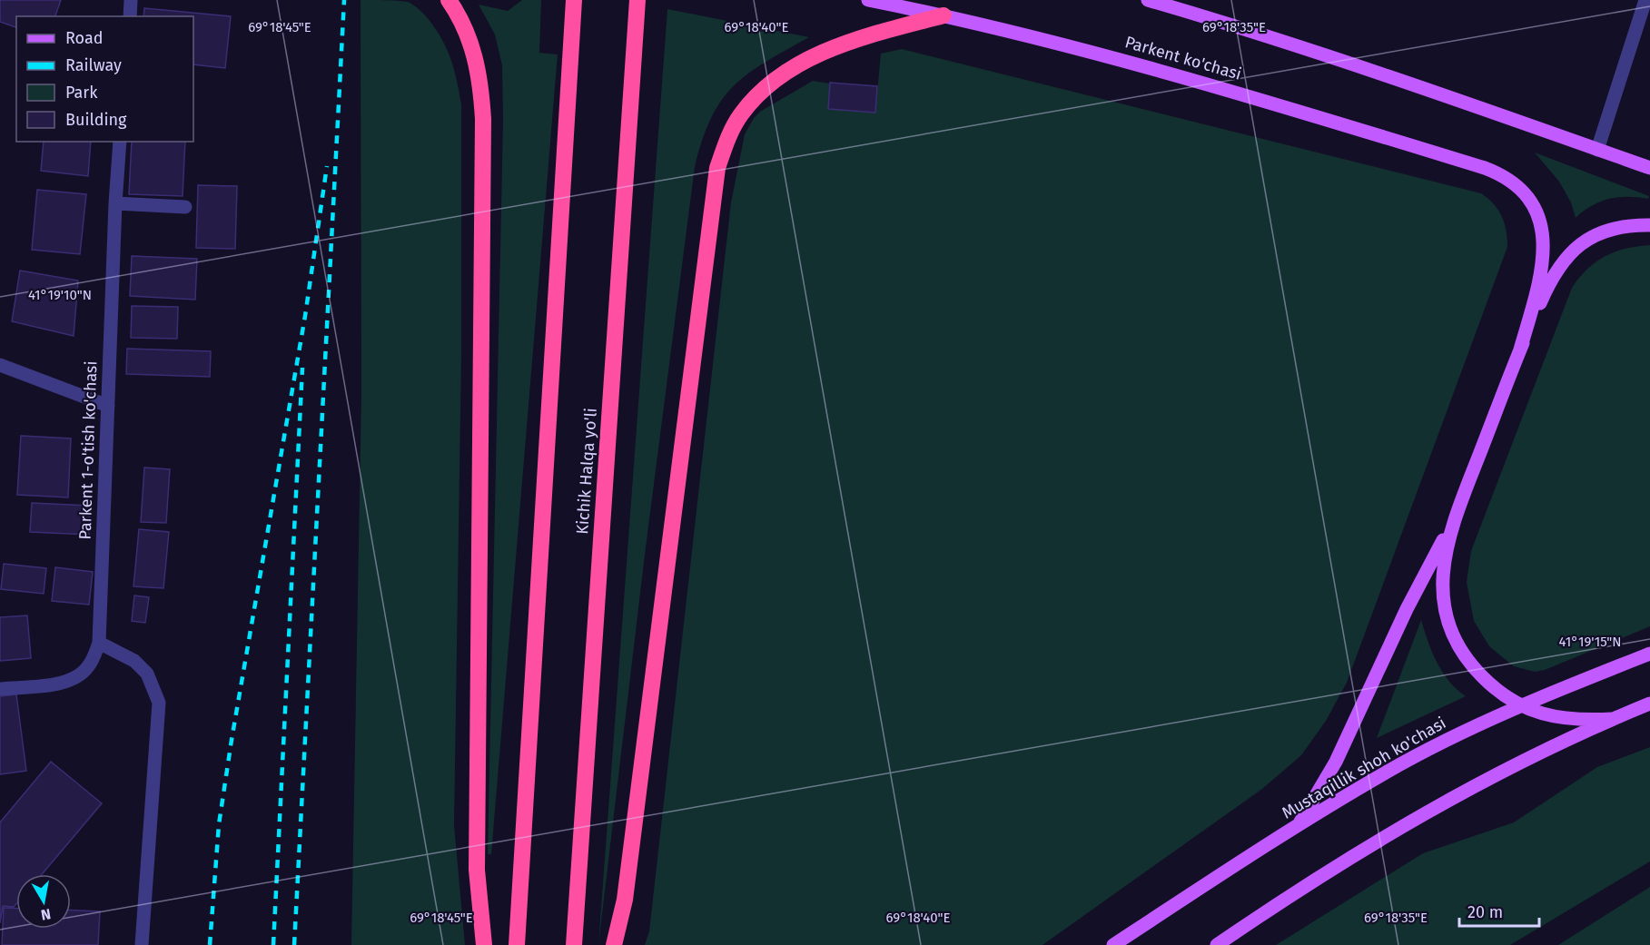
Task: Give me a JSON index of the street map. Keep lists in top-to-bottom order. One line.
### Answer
{"streets":{"highway":["Kichik Halqa yo'li"],"main road":["Parkent ko'chasi","Mustaqillik shoh ko'chasi"],"street":["Parkent 1-o'tish ko'chasi"]},"legend":["Road","Railway","Park","Building"],"scale_bar":"20 m","north":"bottom","coordinates":["69°18'45\"E","69°18'40\"E","69°18'35\"E","41°19'10\"N","41°19'15\"N"]}
